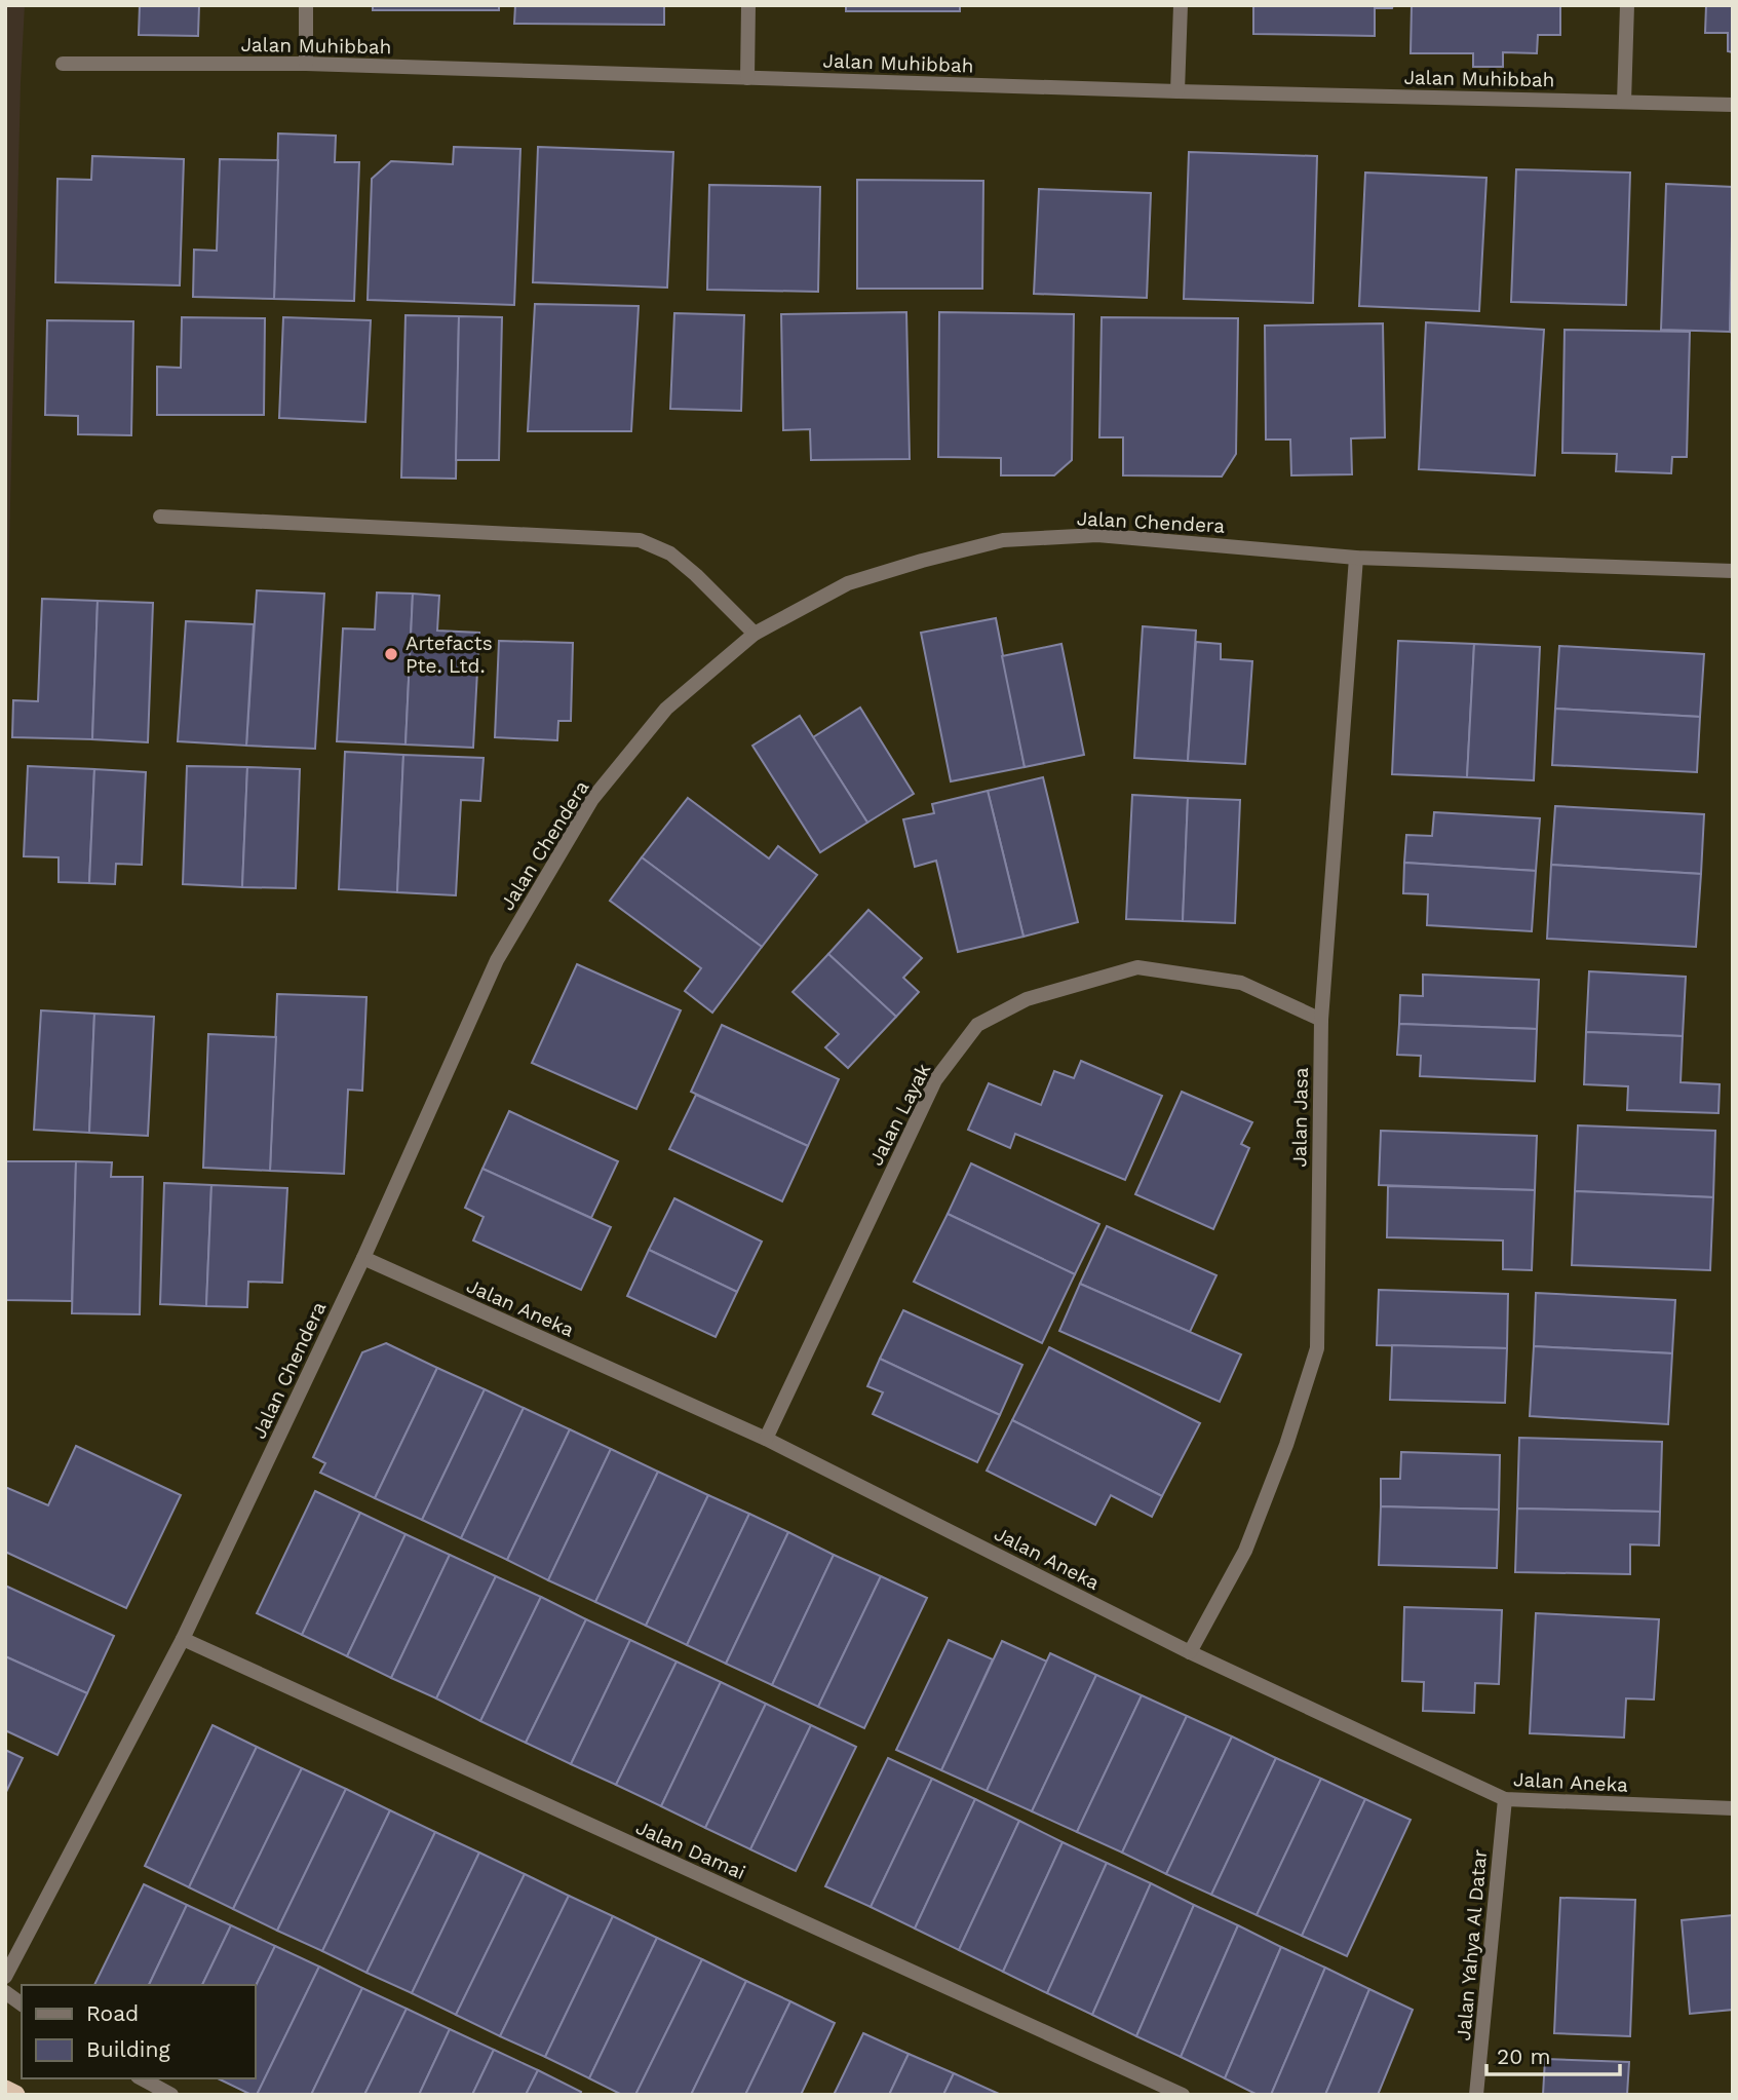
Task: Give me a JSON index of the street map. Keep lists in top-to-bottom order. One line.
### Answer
{"streets":{"street":["Jalan Muhibbah","Jalan Chendera","Jalan Layak","Jalan Jasa","Jalan Aneka","Jalan Damai","Jalan Yahya Al Datar"]},"crossings":[["Jalan Chendera","Jalan Jasa"],["Jalan Chendera","Jalan Aneka"],["Jalan Chendera","Jalan Damai"],["Jalan Layak","Jalan Jasa"],["Jalan Layak","Jalan Aneka"],["Jalan Jasa","Jalan Aneka"],["Jalan Aneka","Jalan Yahya Al Datar"]],"places":["Artefacts Pte. Ltd."],"legend":["Road","Building"],"scale_bar":"20 m"}
